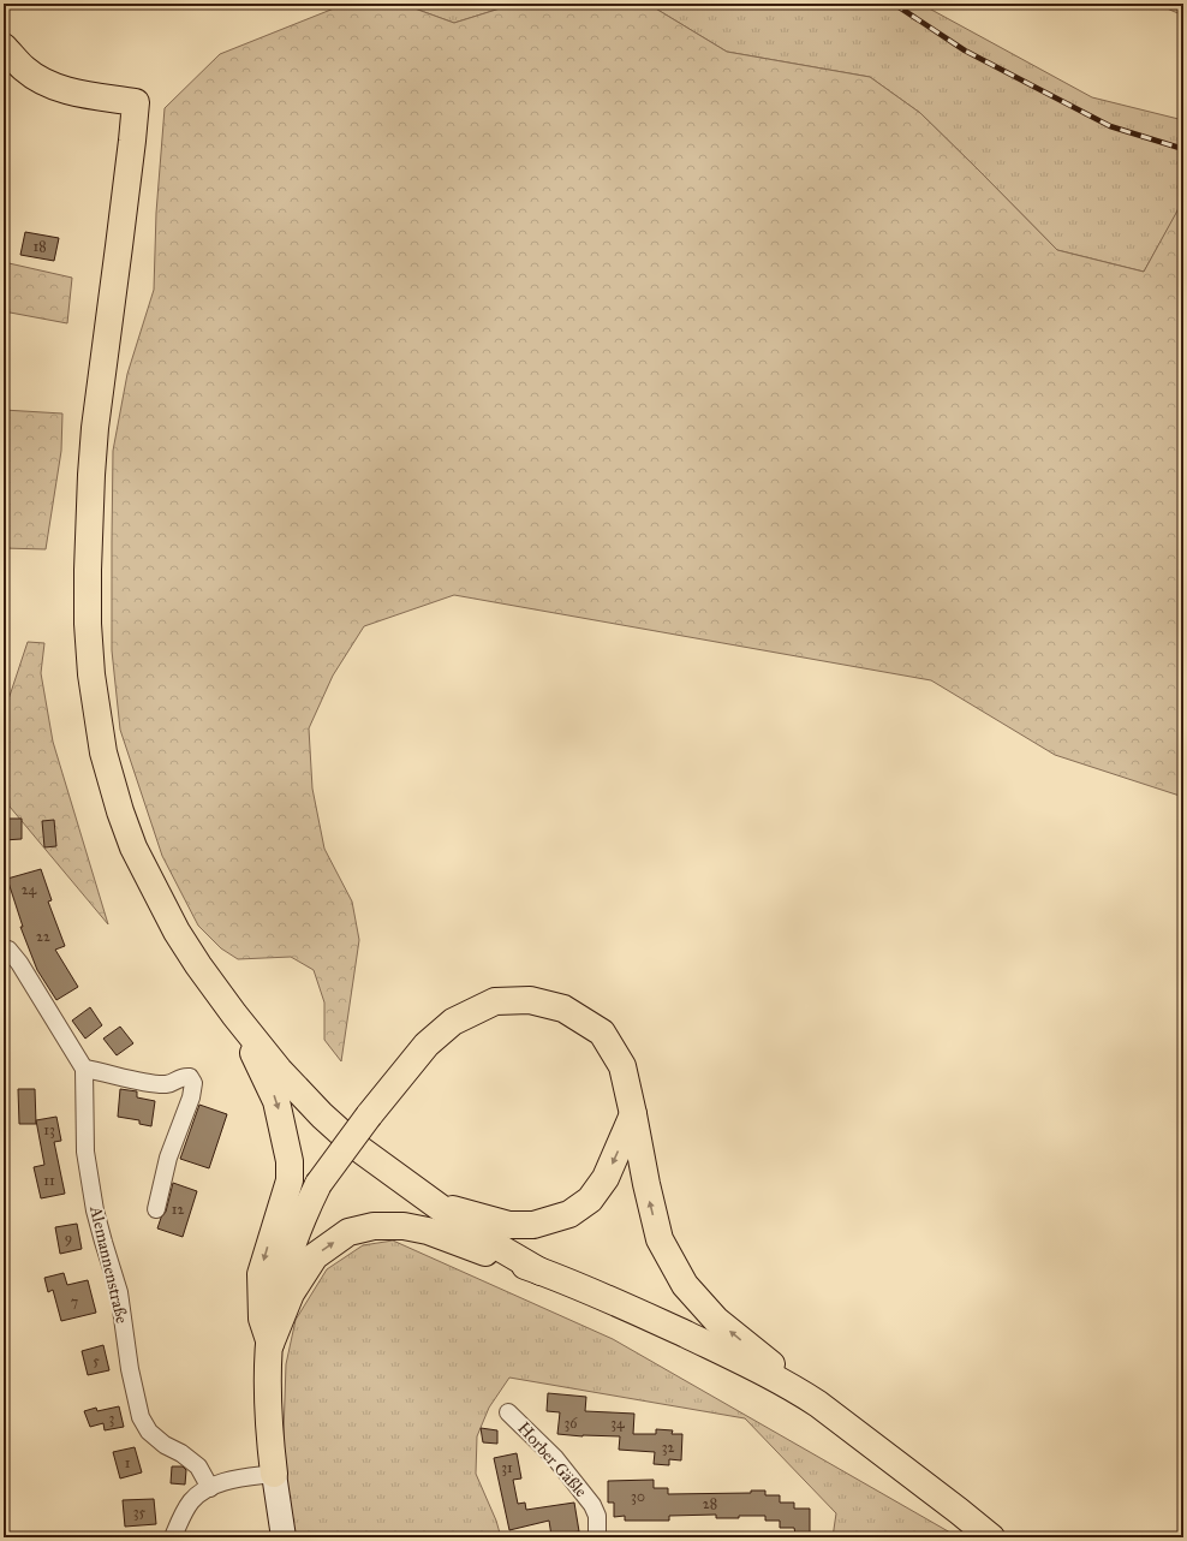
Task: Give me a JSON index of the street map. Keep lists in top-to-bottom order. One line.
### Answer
{"streets":{"street":["Alemannenstraße","Horber Gäßle"]},"house_numbers":["18","24","22","13","11","12","9","7","5","3","36","34","32","1","31","30","28","35"]}
